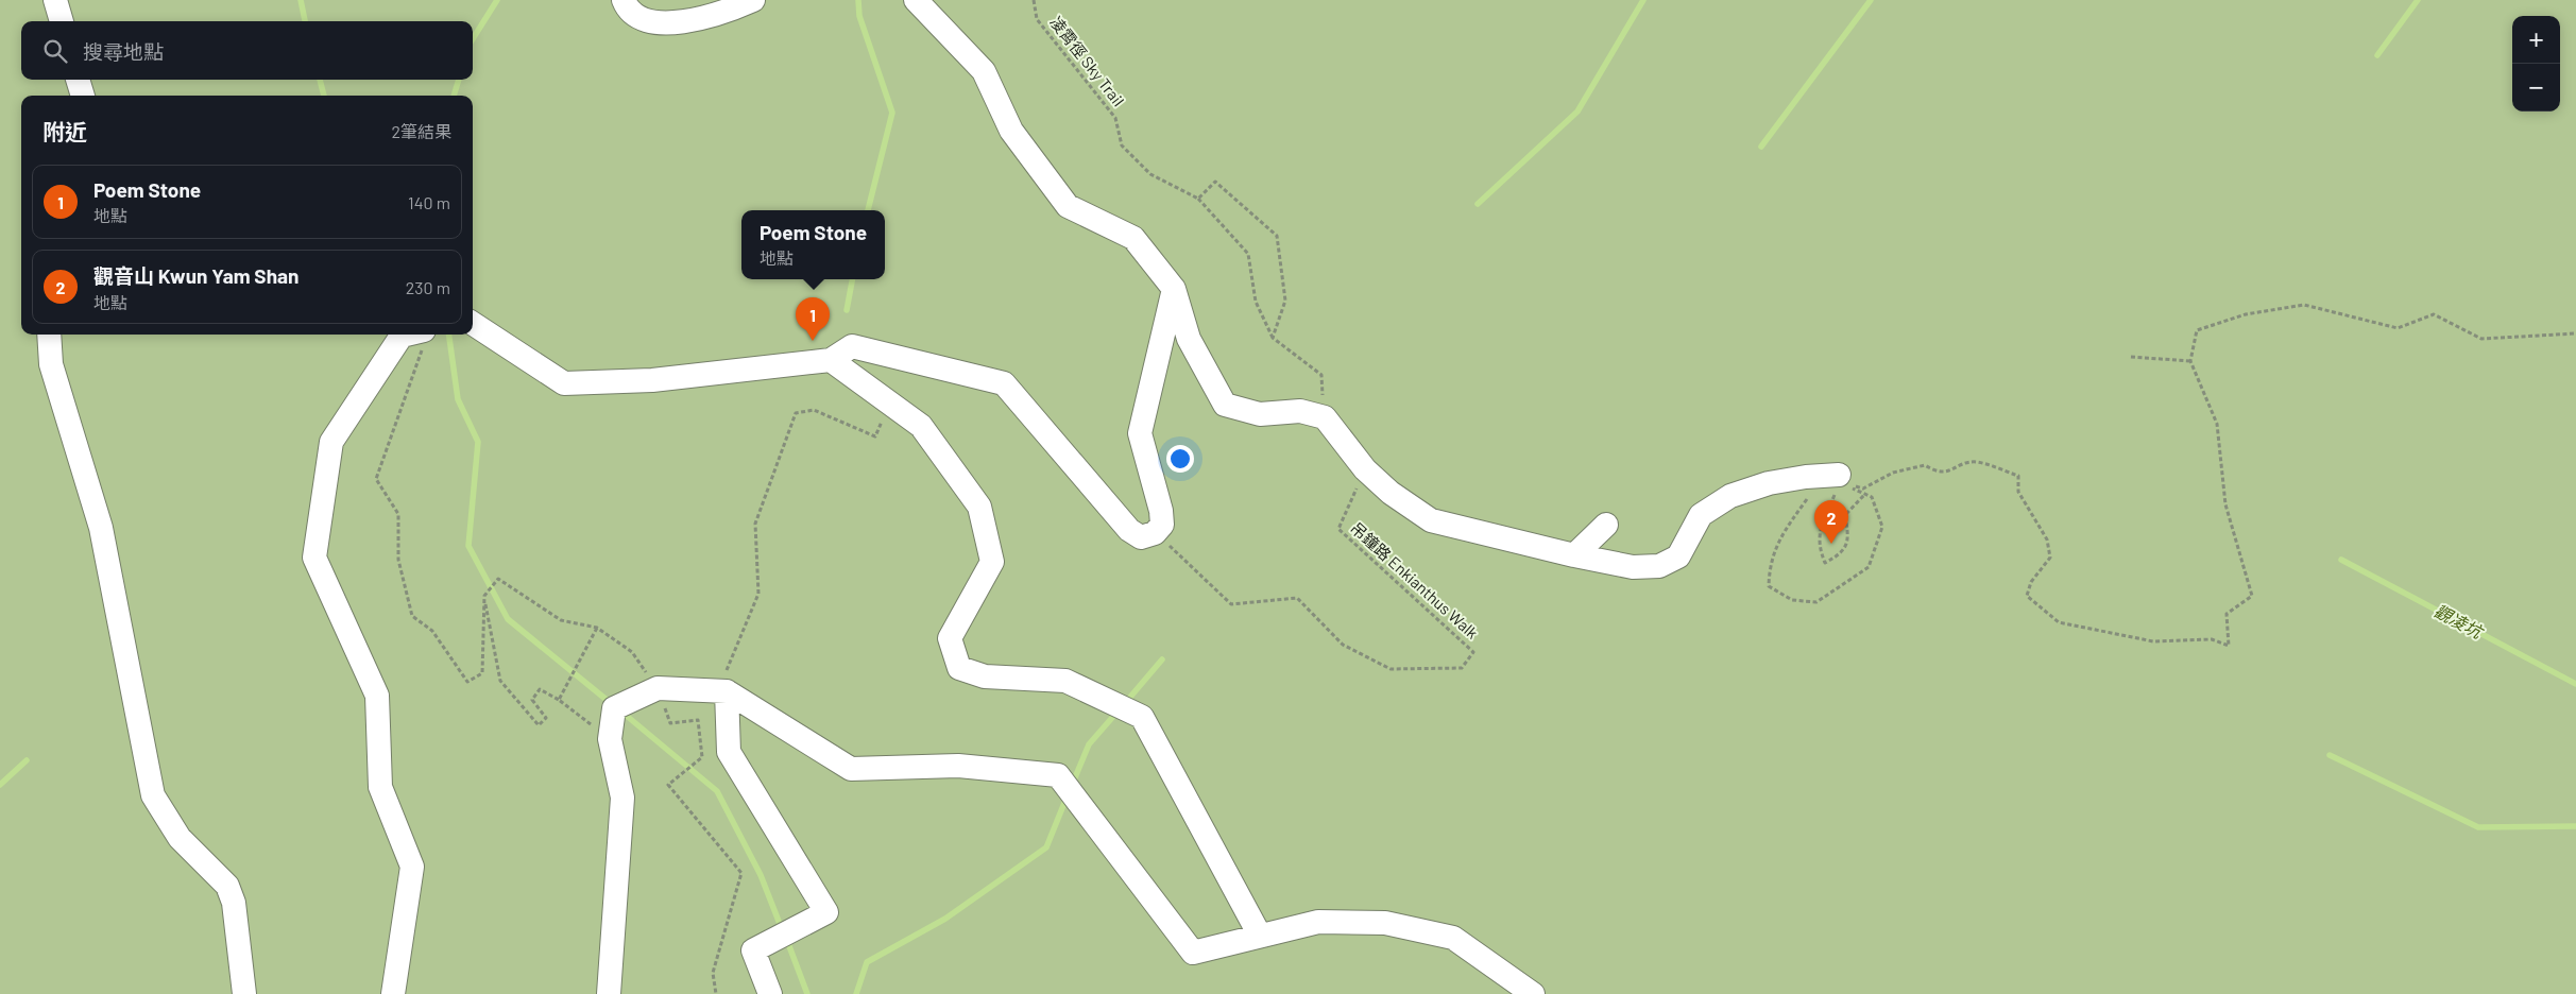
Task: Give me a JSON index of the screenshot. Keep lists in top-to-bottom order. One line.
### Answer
{"streets":{"path":["凌霄徑 Sky Trail","吊鐘路 Enkianthus Walk"]},"water":["觀凌坑"],"page":{"map_buttons":["+","−"],"search":"搜尋地點","heading":["附近","2筆結果"],"list":[{"mark":"1","name":"Poem Stone","note":"地點","value":"140 m"},{"mark":"2","name":"觀音山 Kwun Yam Shan","note":"地點","value":"230 m"}],"popup":["Poem Stone","地點"],"pins":["1","2"]}}
